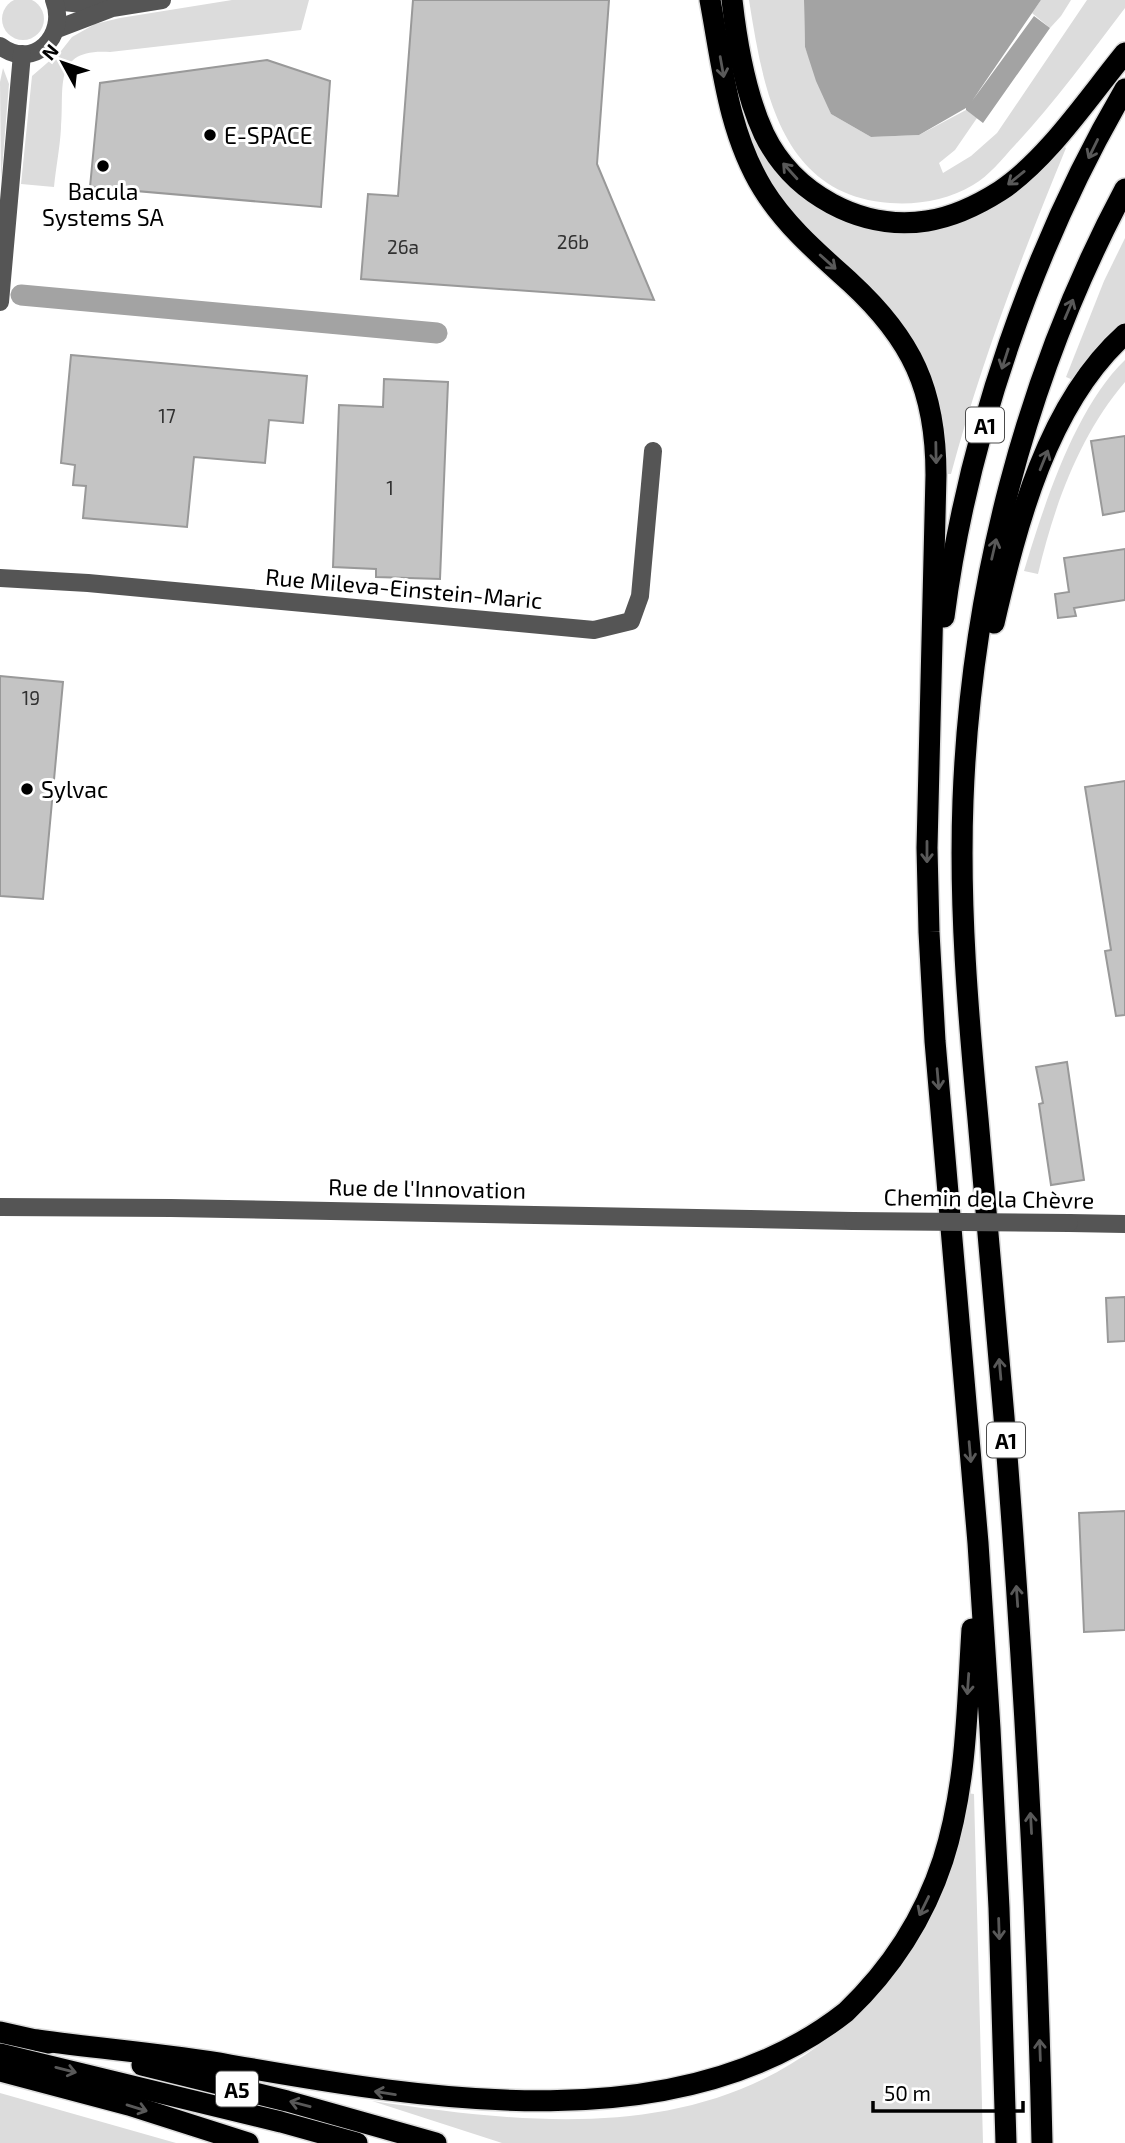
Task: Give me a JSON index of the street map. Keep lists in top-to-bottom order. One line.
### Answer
{"streets":{"highway":["A1","A5"],"street":["Rue Mileva-Einstein-Maric","Rue de l'Innovation","Chemin de la Chèvre"]},"crossings":[["Rue de l'Innovation","Chemin de la Chèvre"]],"places":["E-SPACE","Bacula Systems SA","Sylvac"],"house_numbers":["26b","26a","17","1","19"],"scale_bar":"50 m","north":"top left"}
